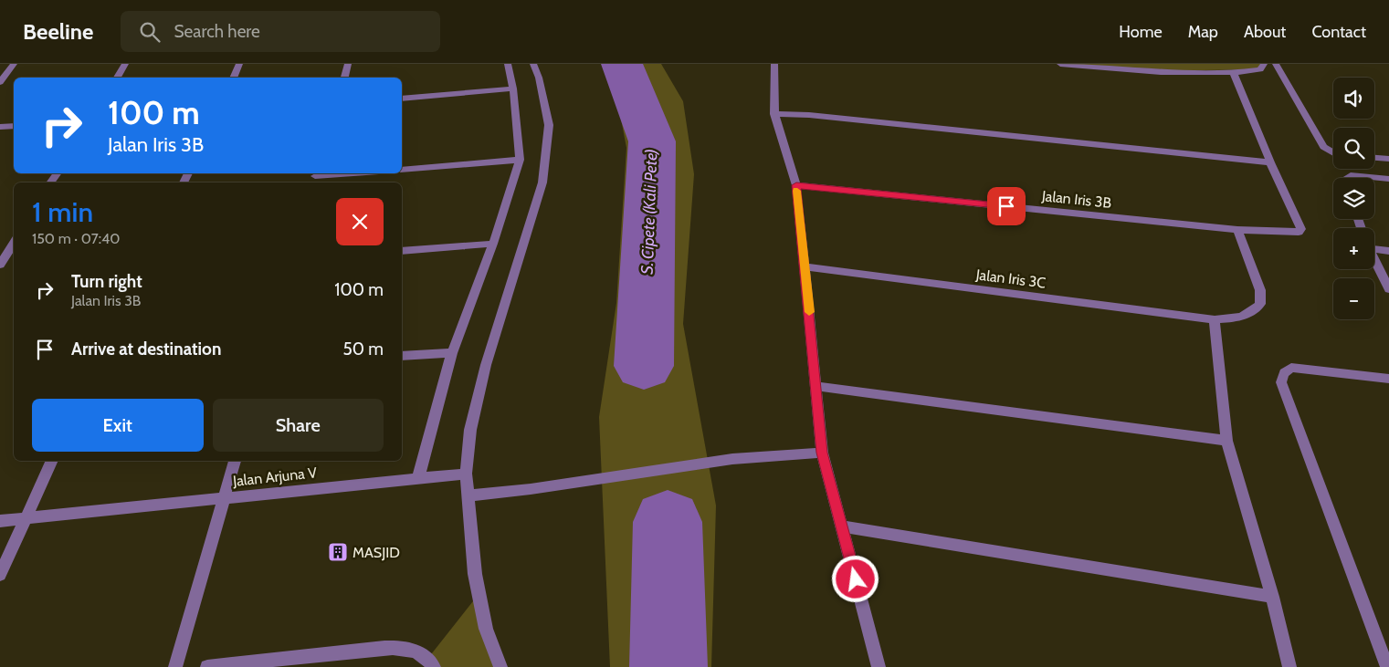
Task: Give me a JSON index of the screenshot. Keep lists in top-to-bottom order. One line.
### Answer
{"streets":{"street":["Jalan Iris 3B","Jalan Iris 3C","Jalan Arjuna V"]},"crossings":[["Jalan Iris 3B","Jalan Iris 3C"]],"water":["S. Cipete (Kali Pete)"],"places":{"building":["MASJID"]},"page":{"header":"Beeline","search":"Search here","nav":["Home","Map","About","Contact"],"map_buttons":["+","−"],"turn":["100 m","Jalan Iris 3B"],"heading":["1 min","150 m · 07:40"],"list":[{"name":"Turn right","note":"Jalan Iris 3B","value":"100 m"},{"name":"Arrive at destination","value":"50 m"}],"buttons":["Exit","Share"]}}
